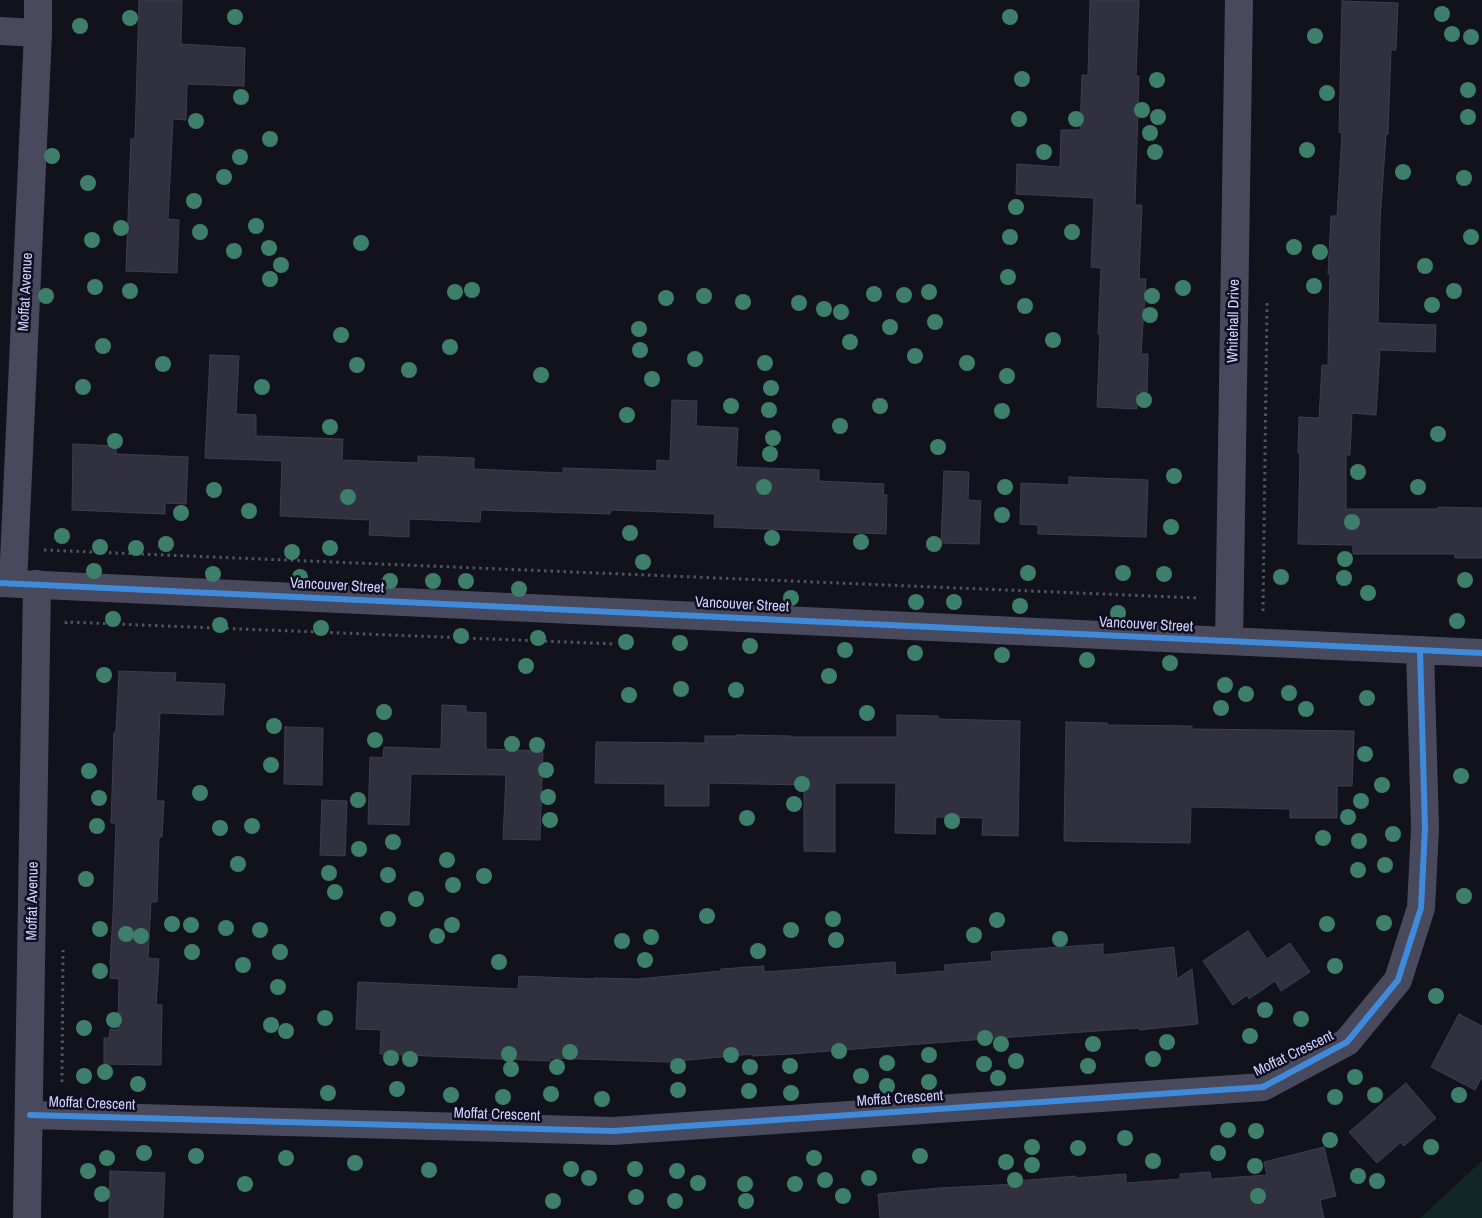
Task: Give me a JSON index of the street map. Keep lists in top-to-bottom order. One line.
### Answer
{"streets":{"street":["Moffat Avenue","Whitehall Drive","Vancouver Street","Moffat Crescent"]},"crossings":[["Moffat Avenue","Vancouver Street"],["Moffat Avenue","Moffat Crescent"],["Whitehall Drive","Vancouver Street"],["Vancouver Street","Moffat Crescent"]]}
